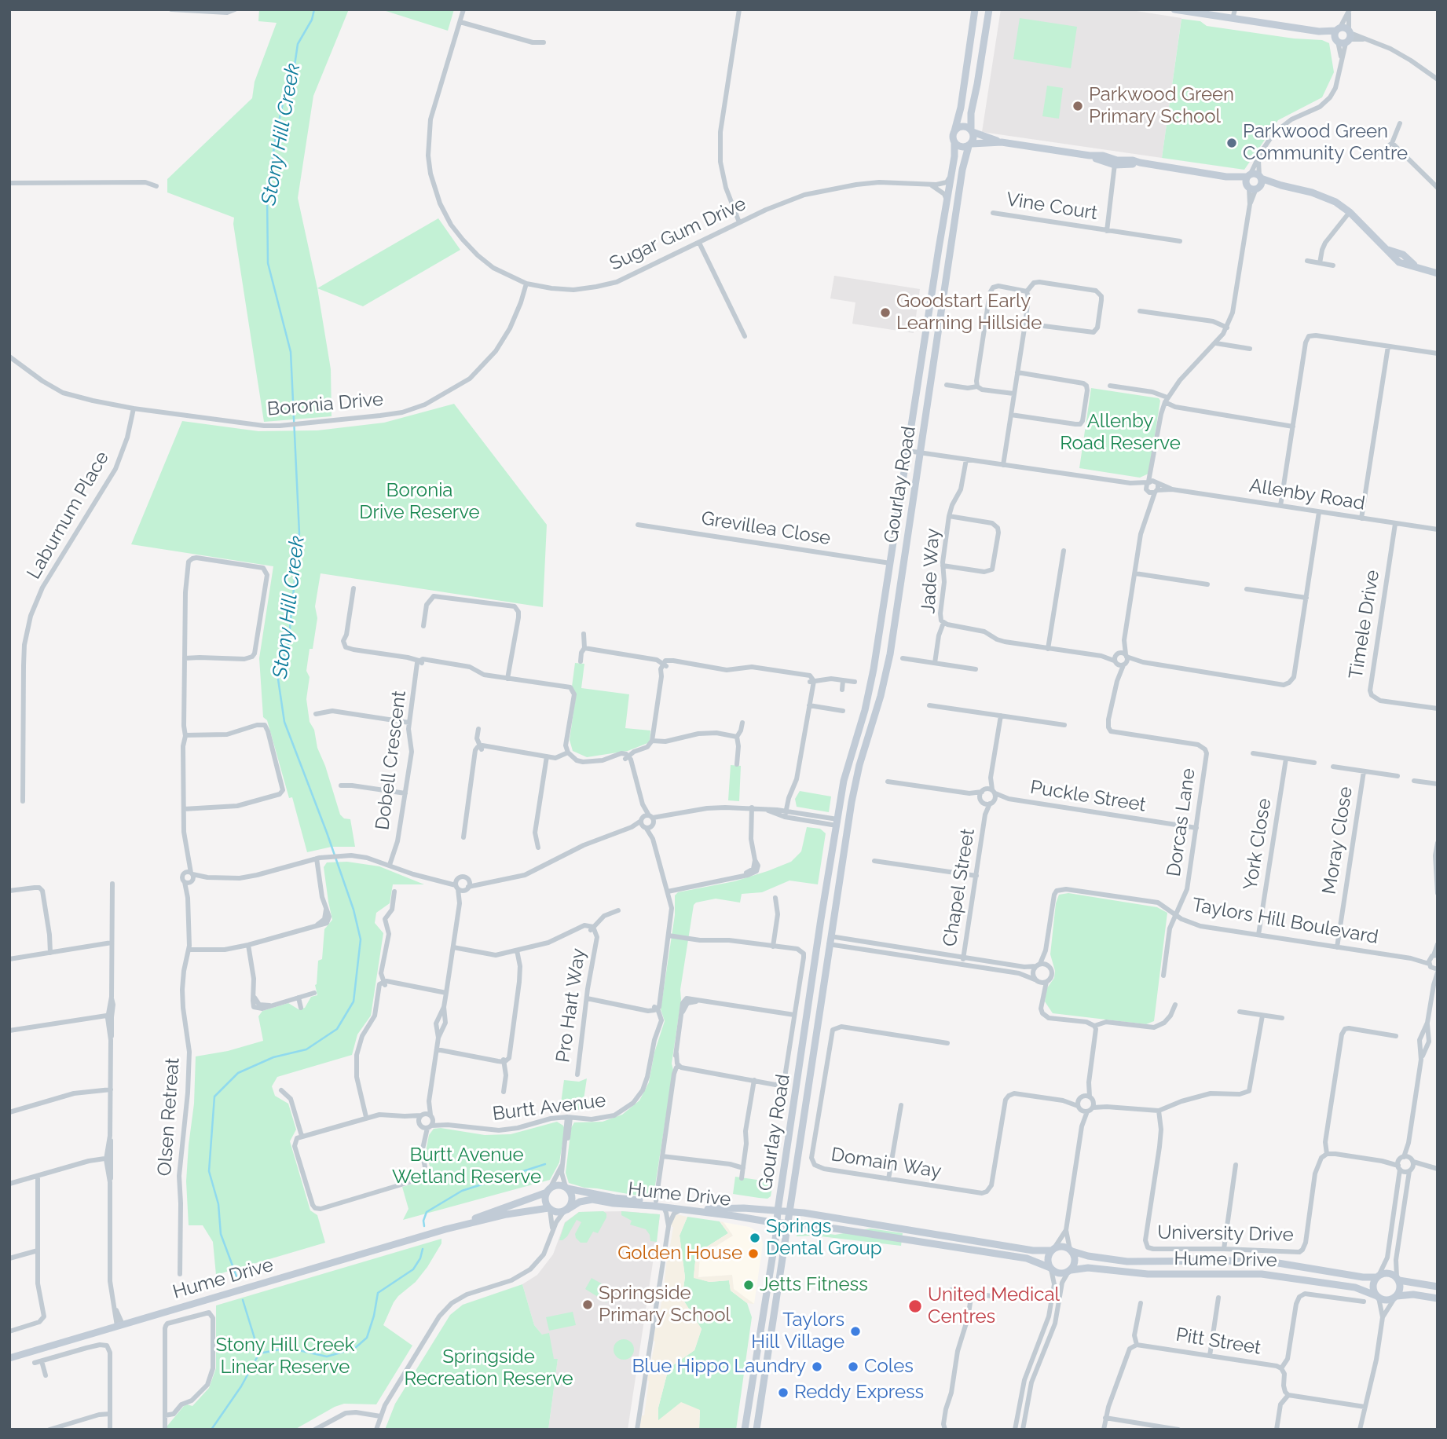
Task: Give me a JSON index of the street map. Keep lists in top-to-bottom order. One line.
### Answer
{"streets":{"street":["Vine Court","Sugar Gum Drive","Boronia Drive","Gourlay Road","Allenby Road","Laburnum Place","Grevillea Close","Jade Way","Timele Drive","Dobell Crescent","Puckle Street","Dorcas Lane","Moray Close","York Close","Chapel Street","Taylors Hill Boulevard","Pro Hart Way","Burtt Avenue","Olsen Retreat","Domain Way","Hume Drive","University Drive","Pitt Street"]},"crossings":[["Sugar Gum Drive","Boronia Drive"],["Sugar Gum Drive","Gourlay Road"],["Boronia Drive","Laburnum Place"],["Gourlay Road","Grevillea Close"],["Gourlay Road","Hume Drive"],["Allenby Road","Timele Drive"],["Jade Way","Dorcas Lane"],["Puckle Street","Dorcas Lane"],["Puckle Street","Chapel Street"],["Dorcas Lane","Taylors Hill Boulevard"],["Moray Close","Taylors Hill Boulevard"],["York Close","Taylors Hill Boulevard"]],"water":["Stony Hill Creek"],"parks":["Allenby Road Reserve","Boronia Drive Reserve","Burtt Avenue Wetland Reserve","Stony Hill Creek Linear Reserve","Springside Recreation Reserve"],"places":["Parkwood Green Primary School","Parkwood Green Community Centre","Goodstart Early Learning Hillside","Springs Dental Group","Golden House","Jetts Fitness","Springside Primary School","United Medical Centres","Taylors Hill Village","Blue Hippo Laundry","Coles","Reddy Express"]}
